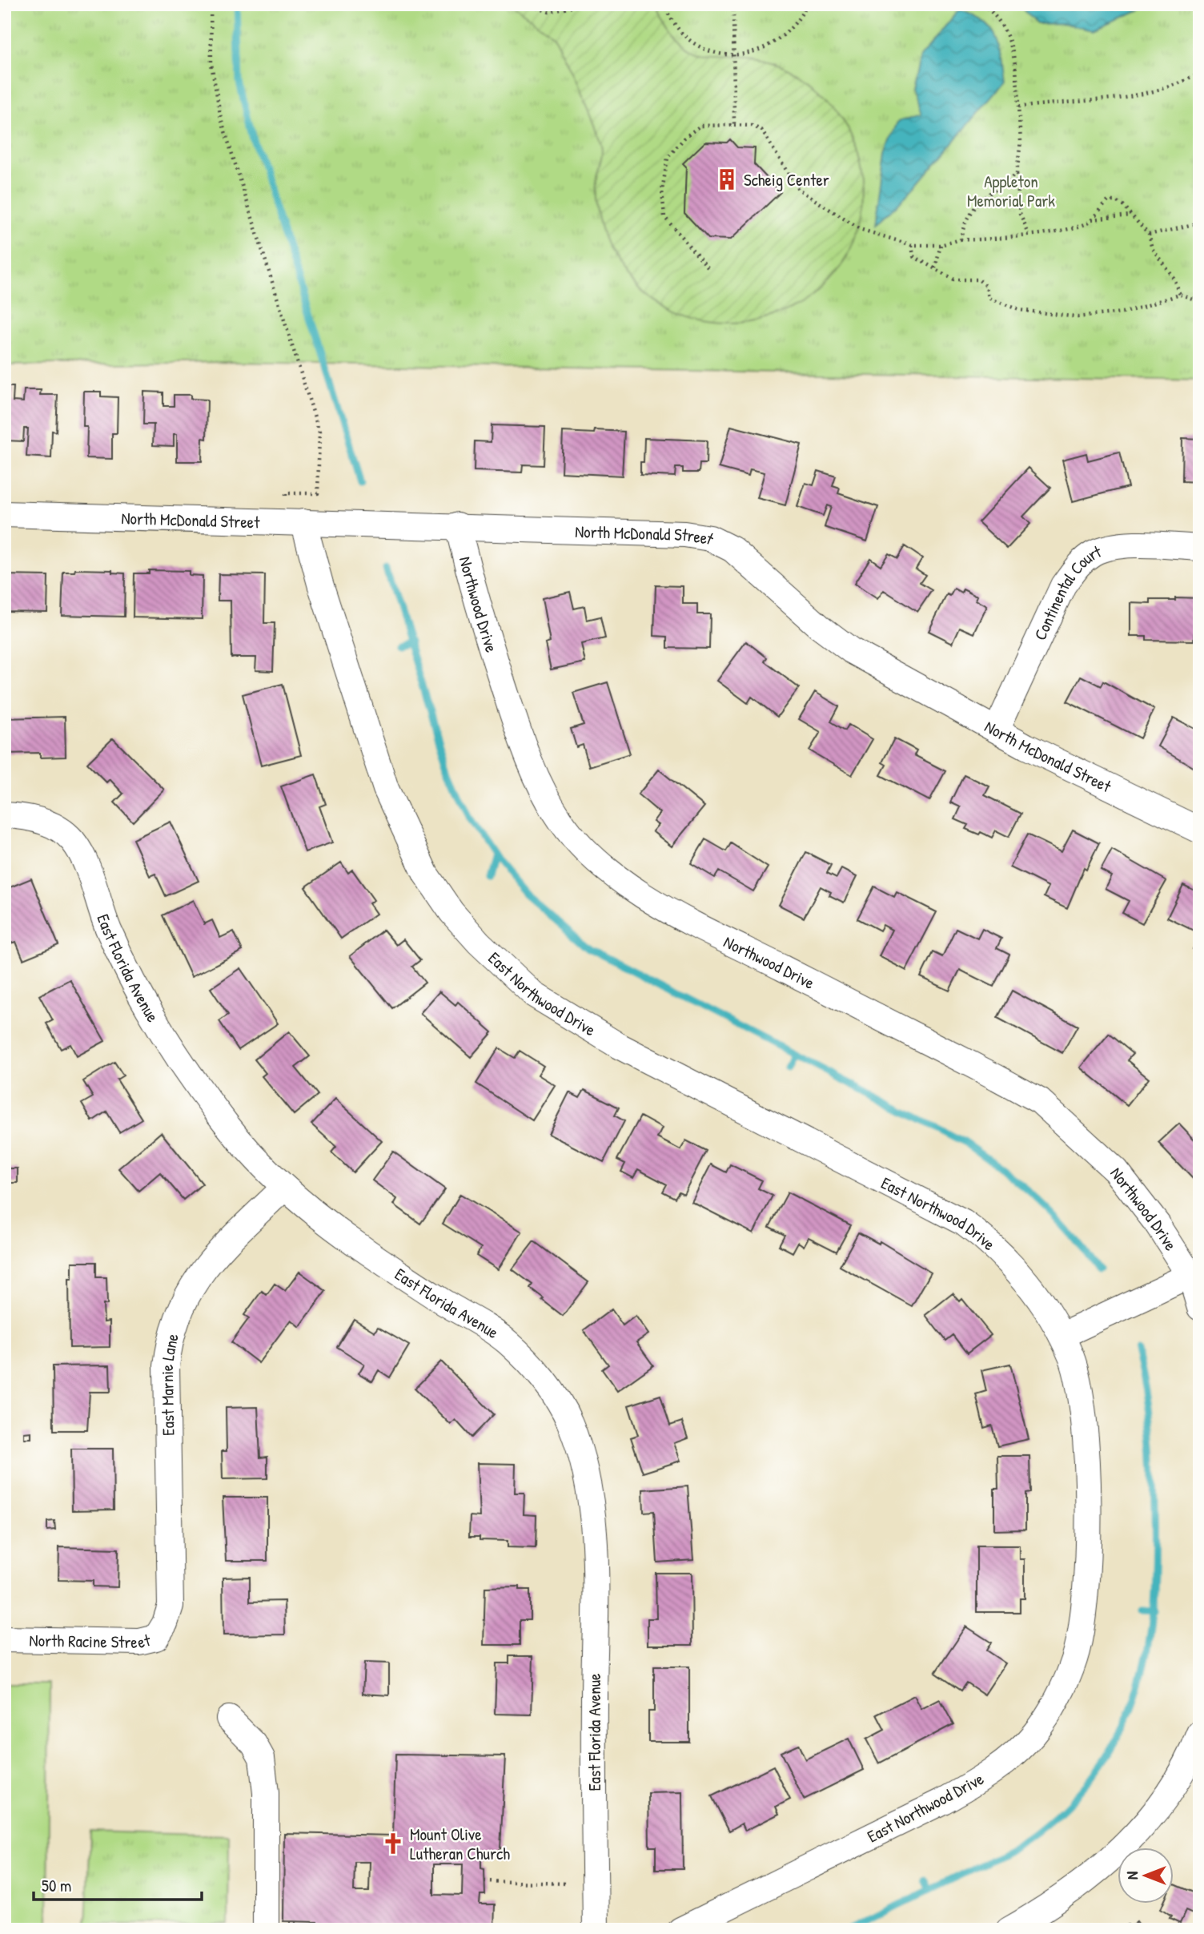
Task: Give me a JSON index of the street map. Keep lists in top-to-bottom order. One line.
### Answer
{"streets":{"street":["North McDonald Street","Continental Court","Northwood Drive","East Florida Avenue","East Northwood Drive","East Marnie Lane","North Racine Street"]},"crossings":[["North McDonald Street","Continental Court"],["North McDonald Street","Northwood Drive"],["North McDonald Street","East Northwood Drive"],["East Florida Avenue","East Marnie Lane"],["East Marnie Lane","North Racine Street"]],"parks":["Appleton Memorial Park"],"places":{"building":["Scheig Center"],"church":["Mount Olive Lutheran Church"]},"scale_bar":"50 m","north":"left"}
